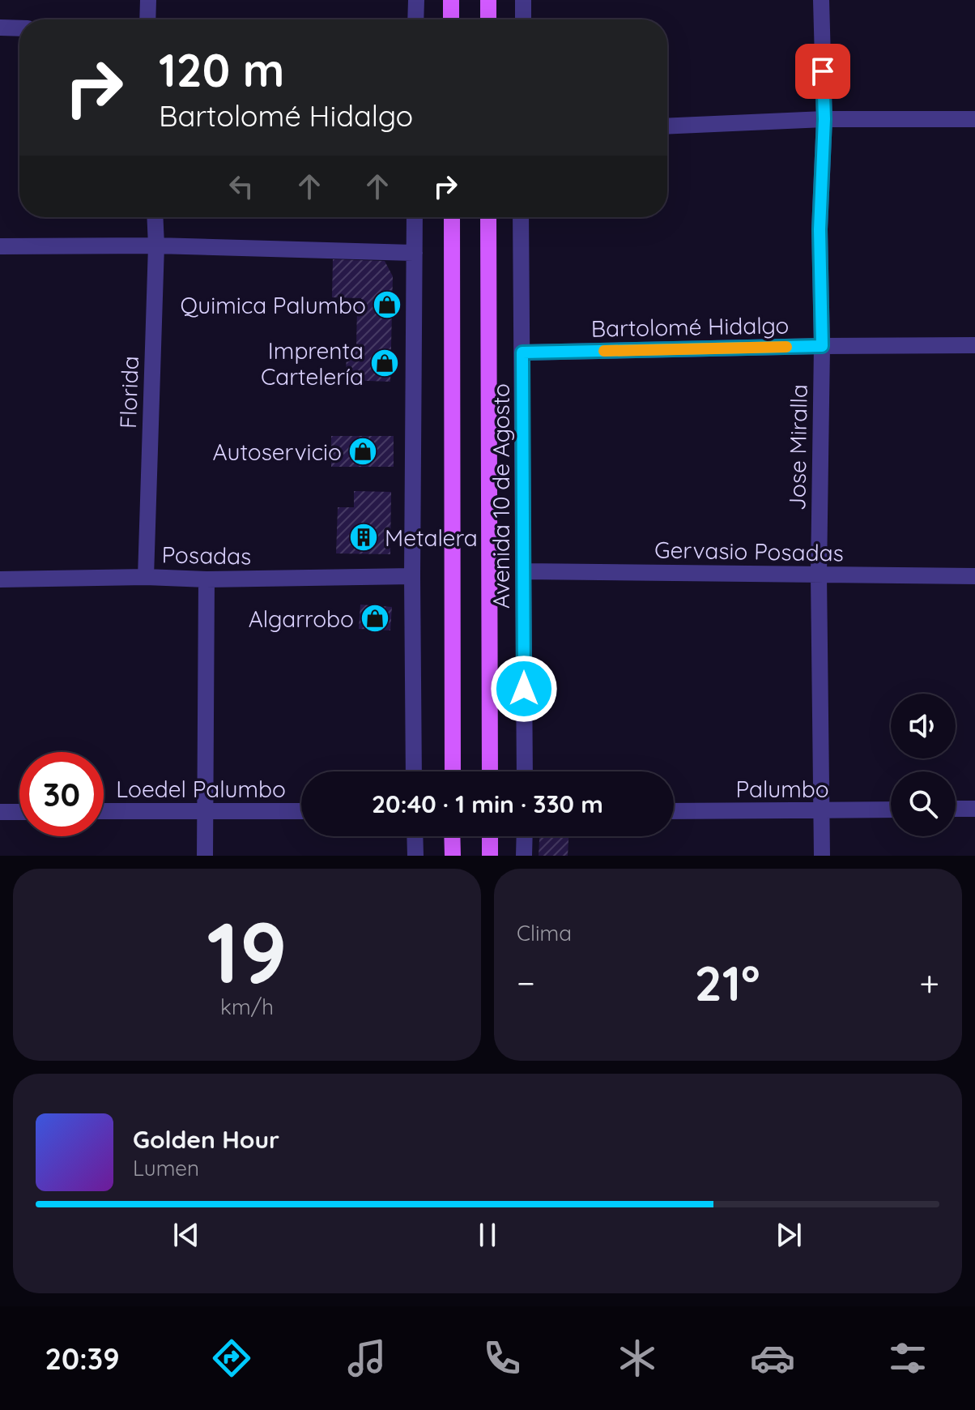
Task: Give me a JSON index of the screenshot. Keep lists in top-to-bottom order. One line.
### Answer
{"streets":{"street":["Bartolomé Hidalgo","Florida","Jose Miralla","Avenida 10 de Agosto","Gervasio Posadas","Posadas","Loedel Palumbo","Palumbo"]},"crossings":[["Bartolomé Hidalgo","Jose Miralla"],["Bartolomé Hidalgo","Avenida 10 de Agosto"],["Florida","Posadas"],["Jose Miralla","Gervasio Posadas"],["Jose Miralla","Palumbo"],["Avenida 10 de Agosto","Gervasio Posadas"]],"places":{"shop":["Quimica Palumbo","Imprenta Cartelería","Autoservicio","Algarrobo"],"building":["Metalera"]},"page":{"turn":["120 m","Bartolomé Hidalgo"],"limit":"30","trip":"20:40 · 1 min · 330 m","tile":[["19","km/h"],"Clima"],"heat":["−","21°","+"],"song":["Golden Hour","Lumen"],"tabs":"20:39"}}
